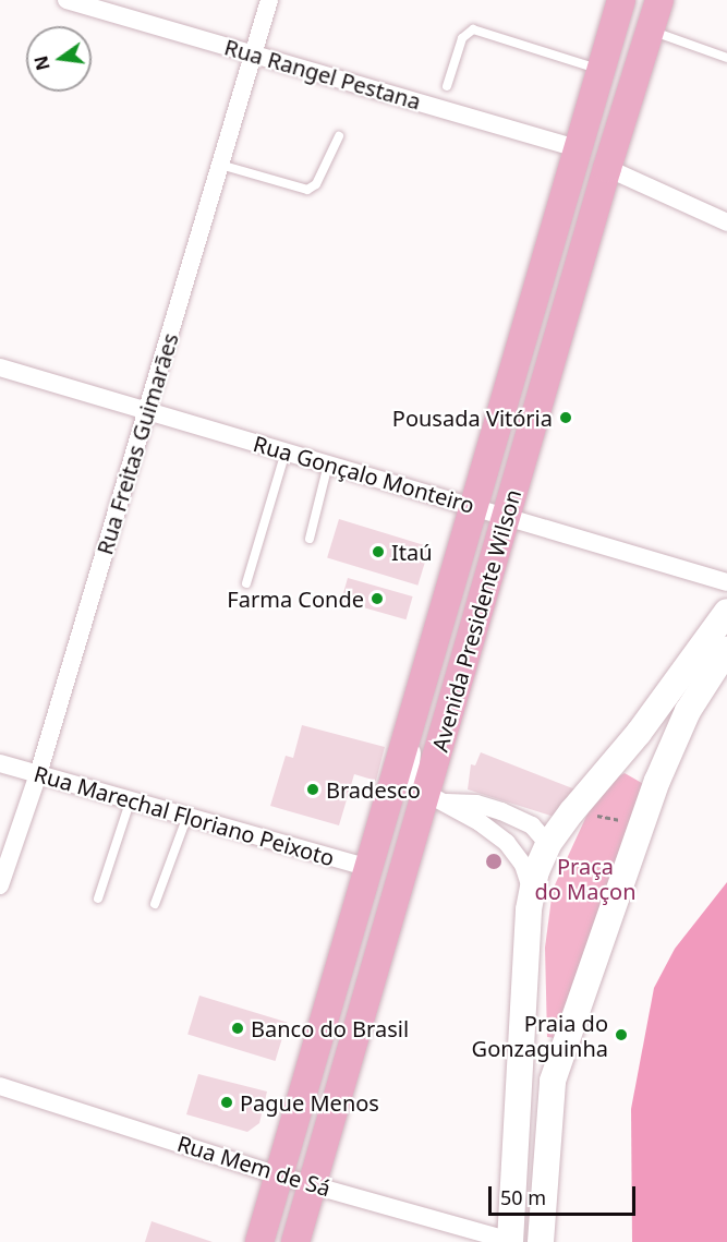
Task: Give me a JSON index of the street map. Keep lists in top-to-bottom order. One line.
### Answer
{"streets":{"main road":["Avenida Presidente Wilson"],"street":["Rua Rangel Pestana","Rua Freitas Guimarães","Rua Gonçalo Monteiro","Rua Marechal Floriano Peixoto","Rua Mem de Sá"]},"crossings":[["Rua Rangel Pestana","Rua Freitas Guimarães"],["Rua Rangel Pestana","Avenida Presidente Wilson"],["Rua Freitas Guimarães","Rua Gonçalo Monteiro"],["Rua Freitas Guimarães","Rua Marechal Floriano Peixoto"],["Rua Gonçalo Monteiro","Avenida Presidente Wilson"],["Avenida Presidente Wilson","Rua Marechal Floriano Peixoto"],["Avenida Presidente Wilson","Rua Mem de Sá"]],"parks":["Praça do Maçon"],"places":["Pousada Vitória","Itaú","Farma Conde","Bradesco","Banco do Brasil","Praia do Gonzaguinha","Pague Menos"],"scale_bar":"50 m","north":"left"}
